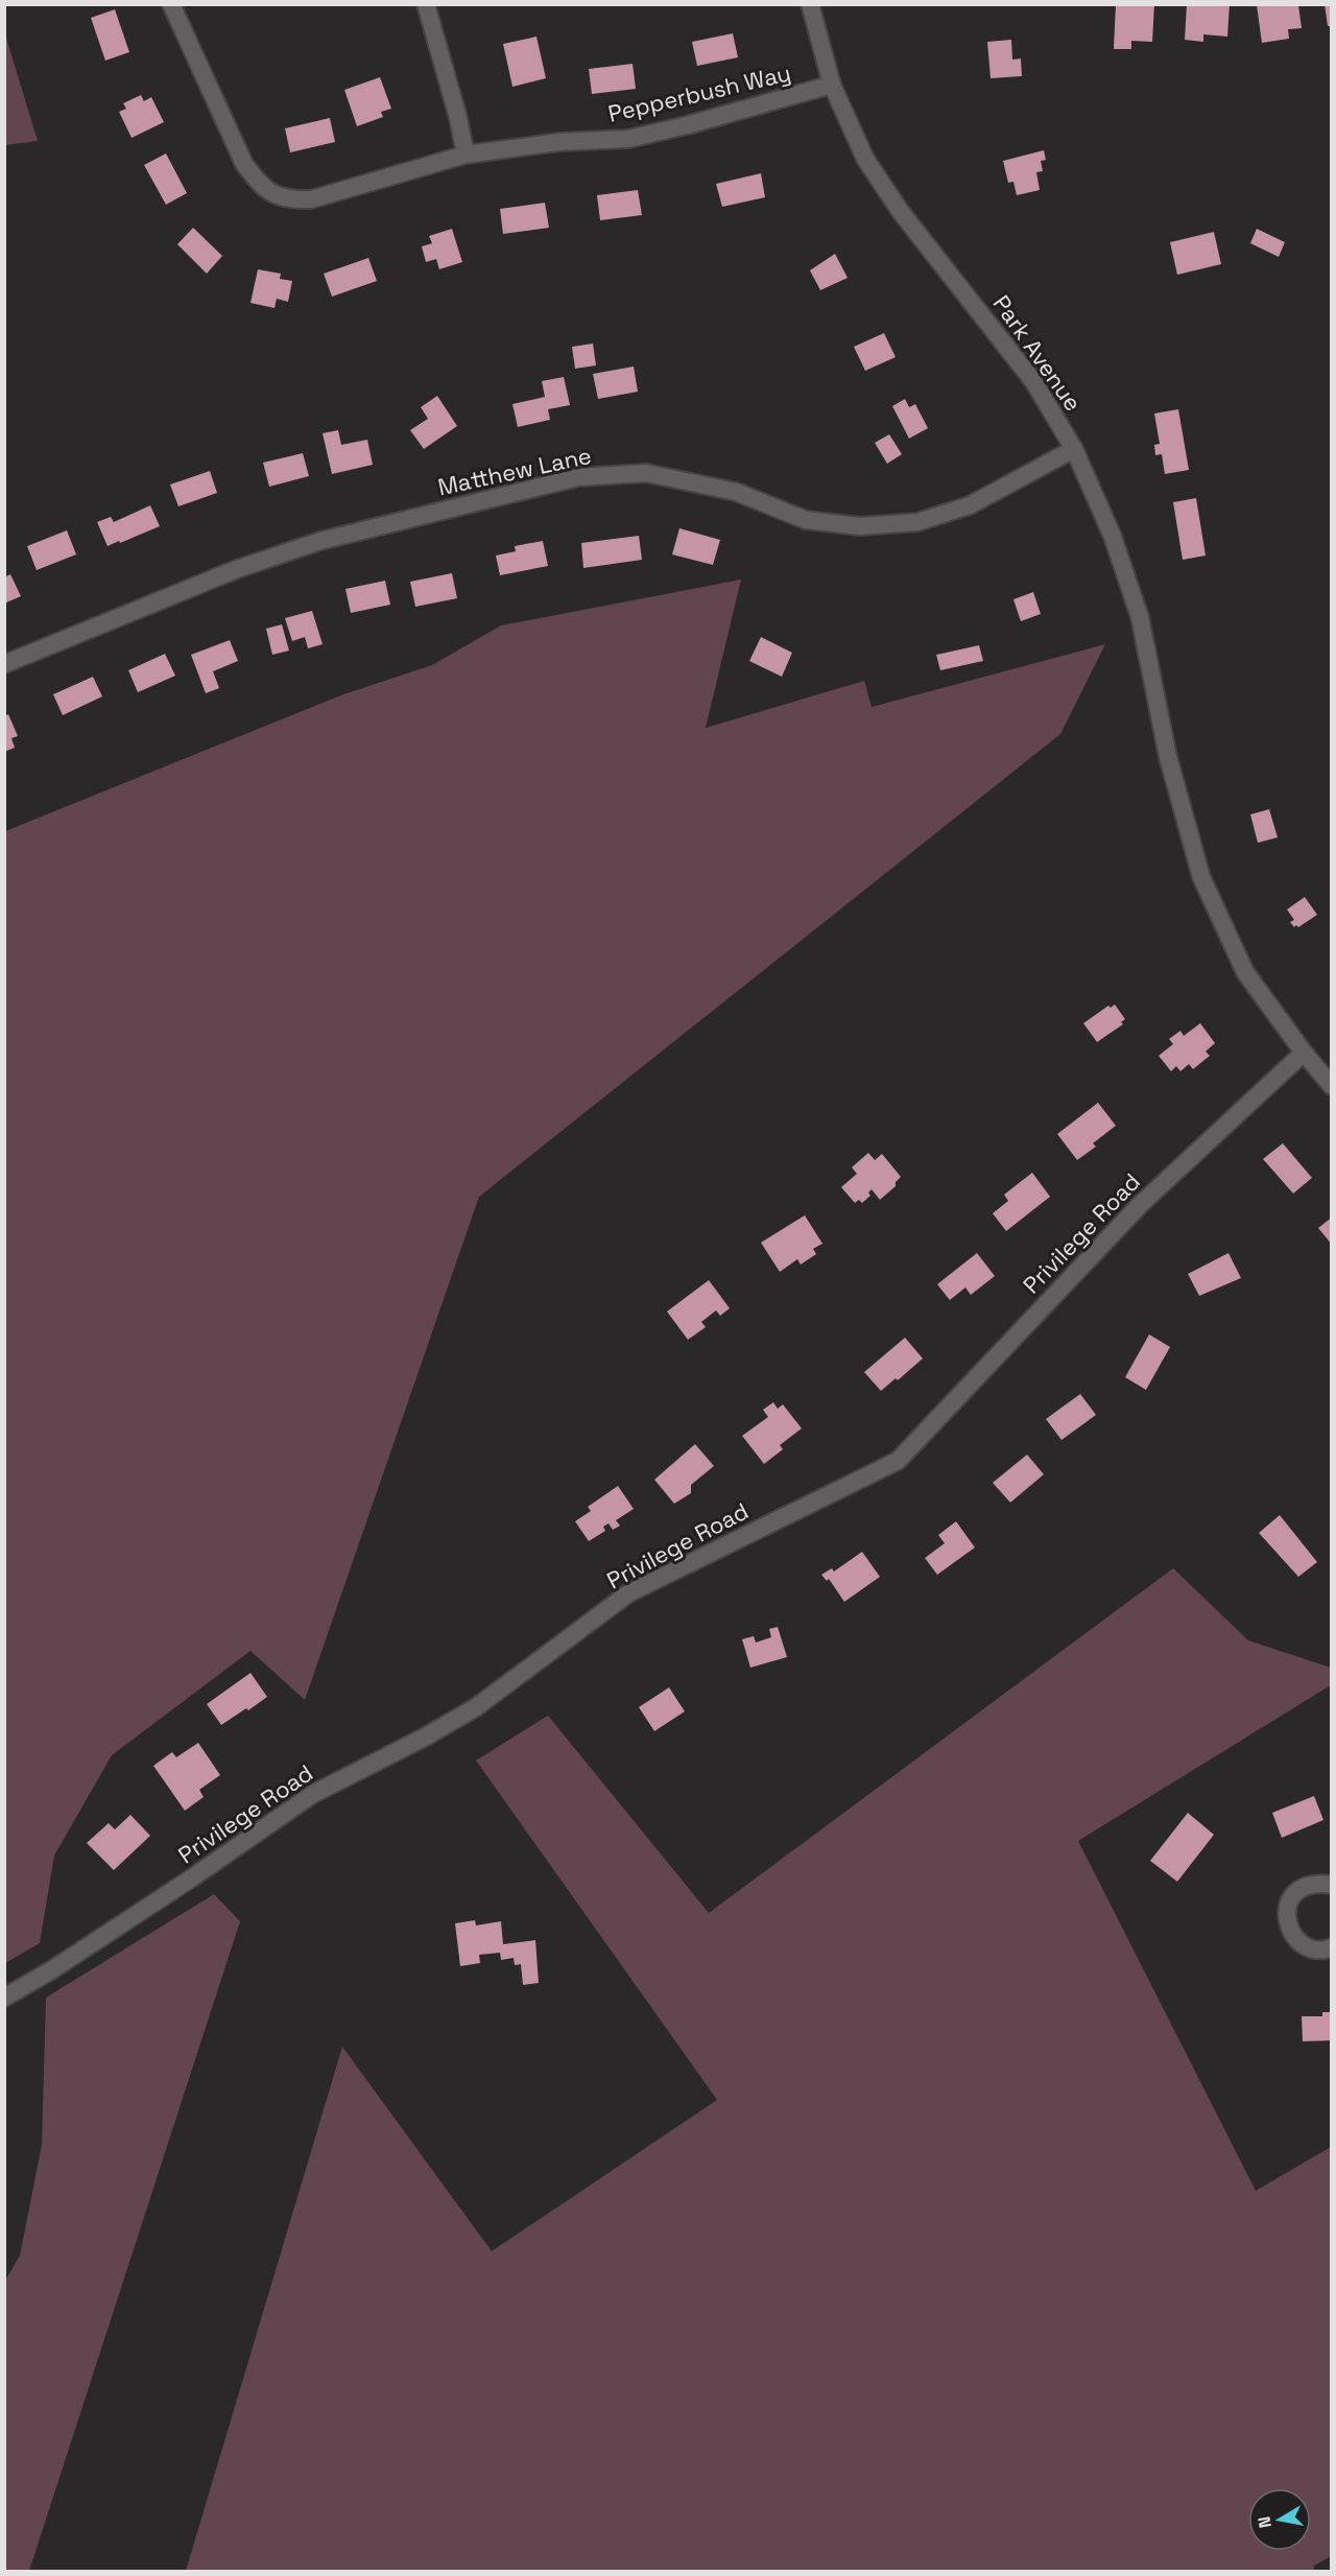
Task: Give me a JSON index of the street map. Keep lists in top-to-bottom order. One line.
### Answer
{"streets":{"street":["Pepperbush Way","Park Avenue","Matthew Lane","Privilege Road"]},"crossings":[["Pepperbush Way","Park Avenue"],["Park Avenue","Matthew Lane"],["Park Avenue","Privilege Road"]],"north":"left"}
